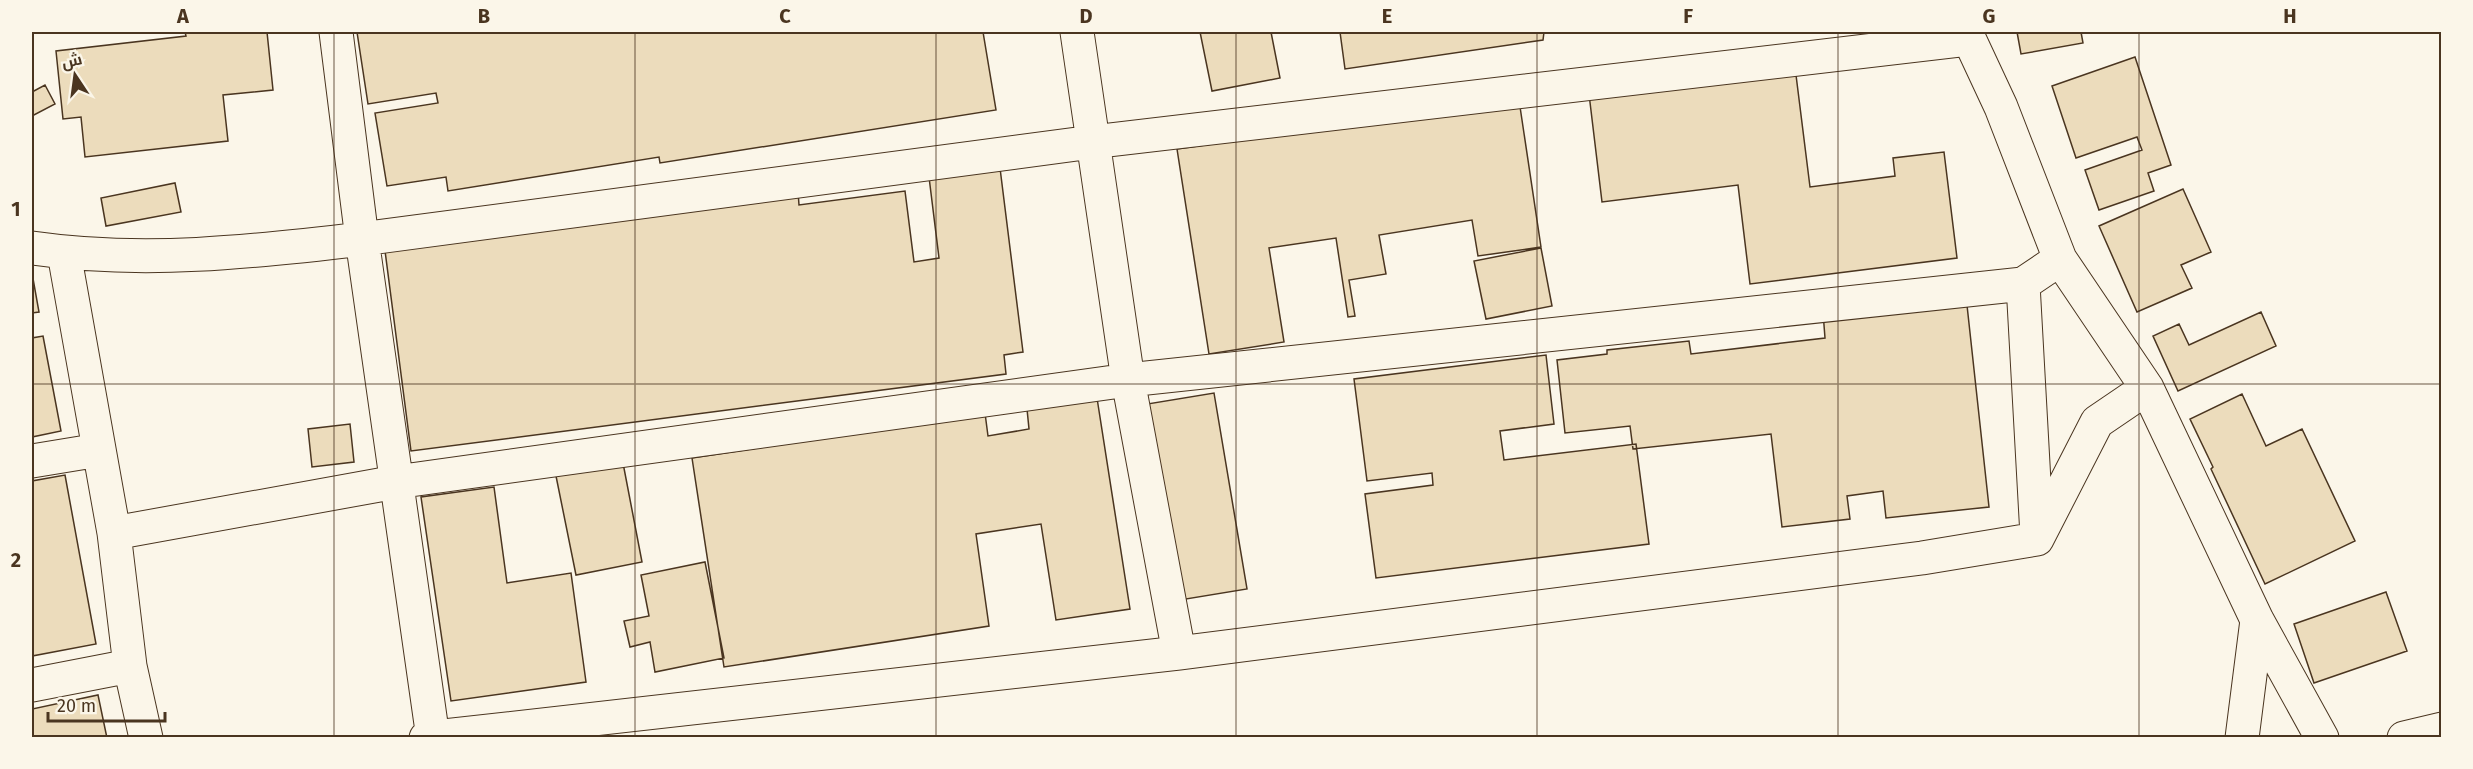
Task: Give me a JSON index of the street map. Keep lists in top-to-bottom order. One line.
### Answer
{"scale_bar":"20 m","north":"top","grid":{"columns":["A","B","C","D","E","F","G","H"],"rows":["1","2"]}}
